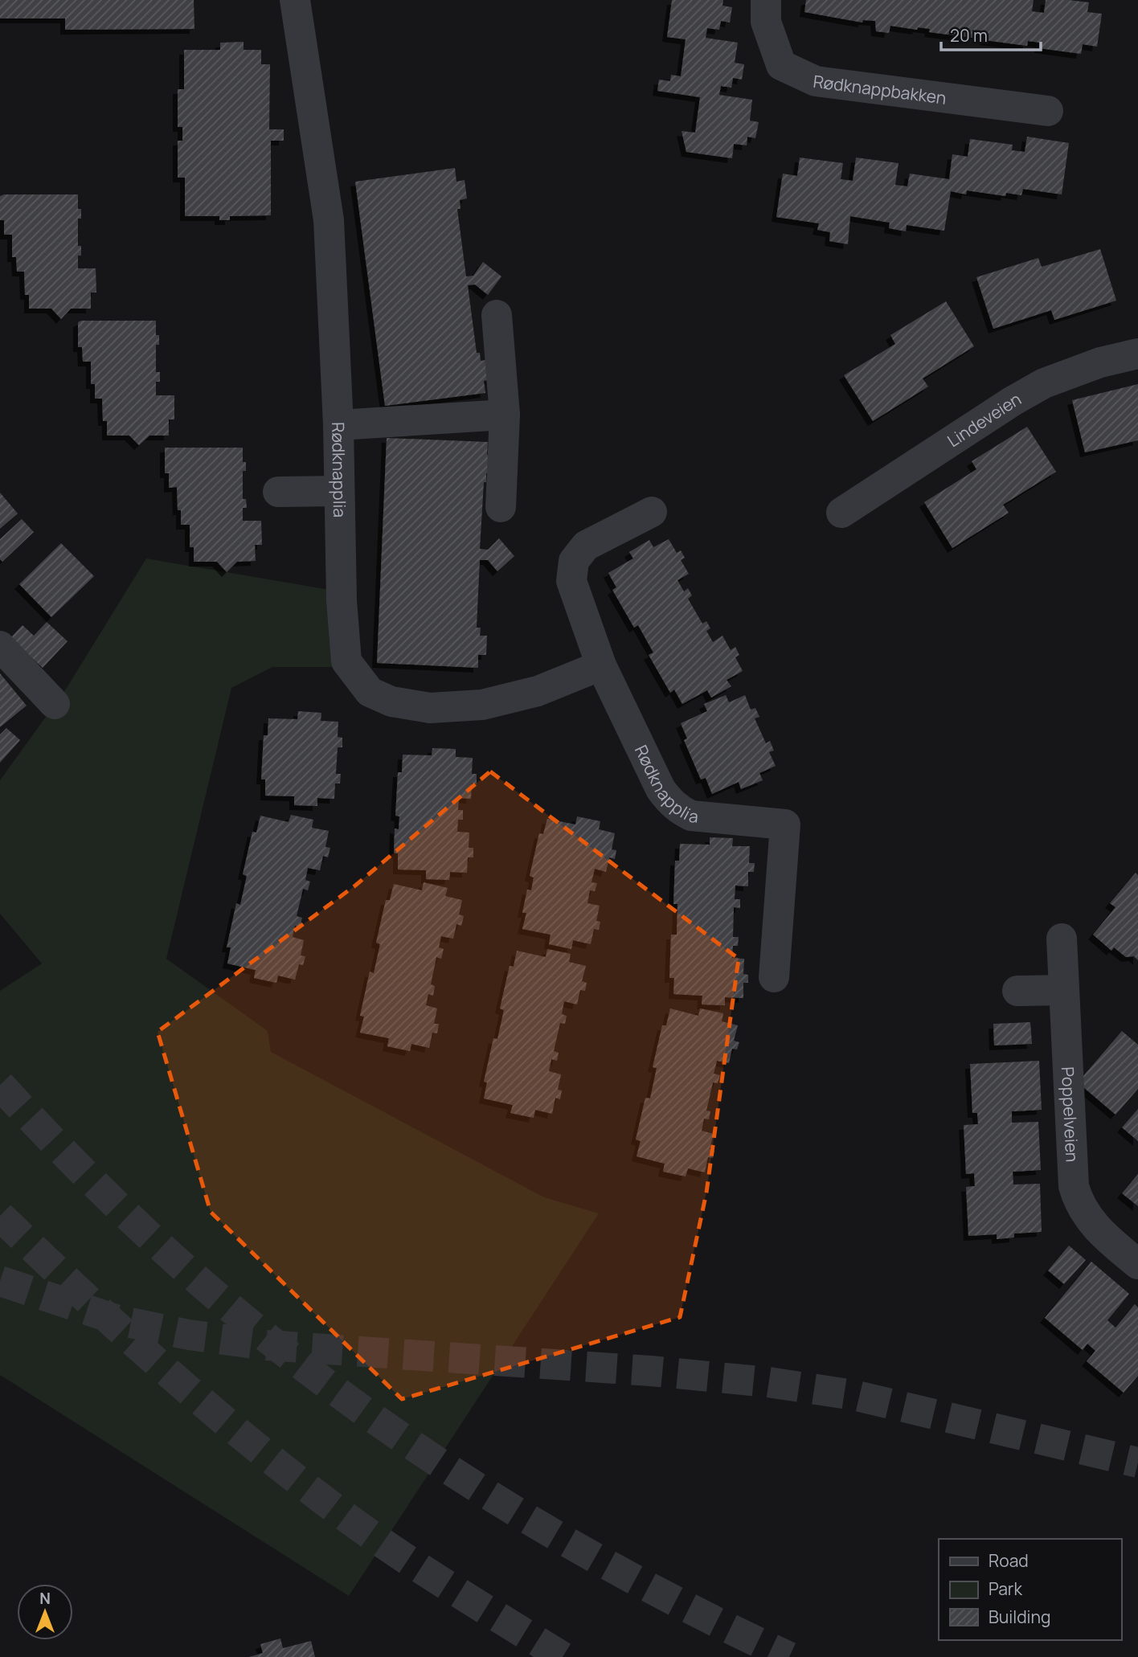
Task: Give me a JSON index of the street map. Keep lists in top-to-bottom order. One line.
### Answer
{"streets":{"street":["Rødknappbakken","Lindeveien","Rødknapplia","Poppelveien"]},"legend":["Road","Park","Building"],"scale_bar":"20 m","north":"top"}
